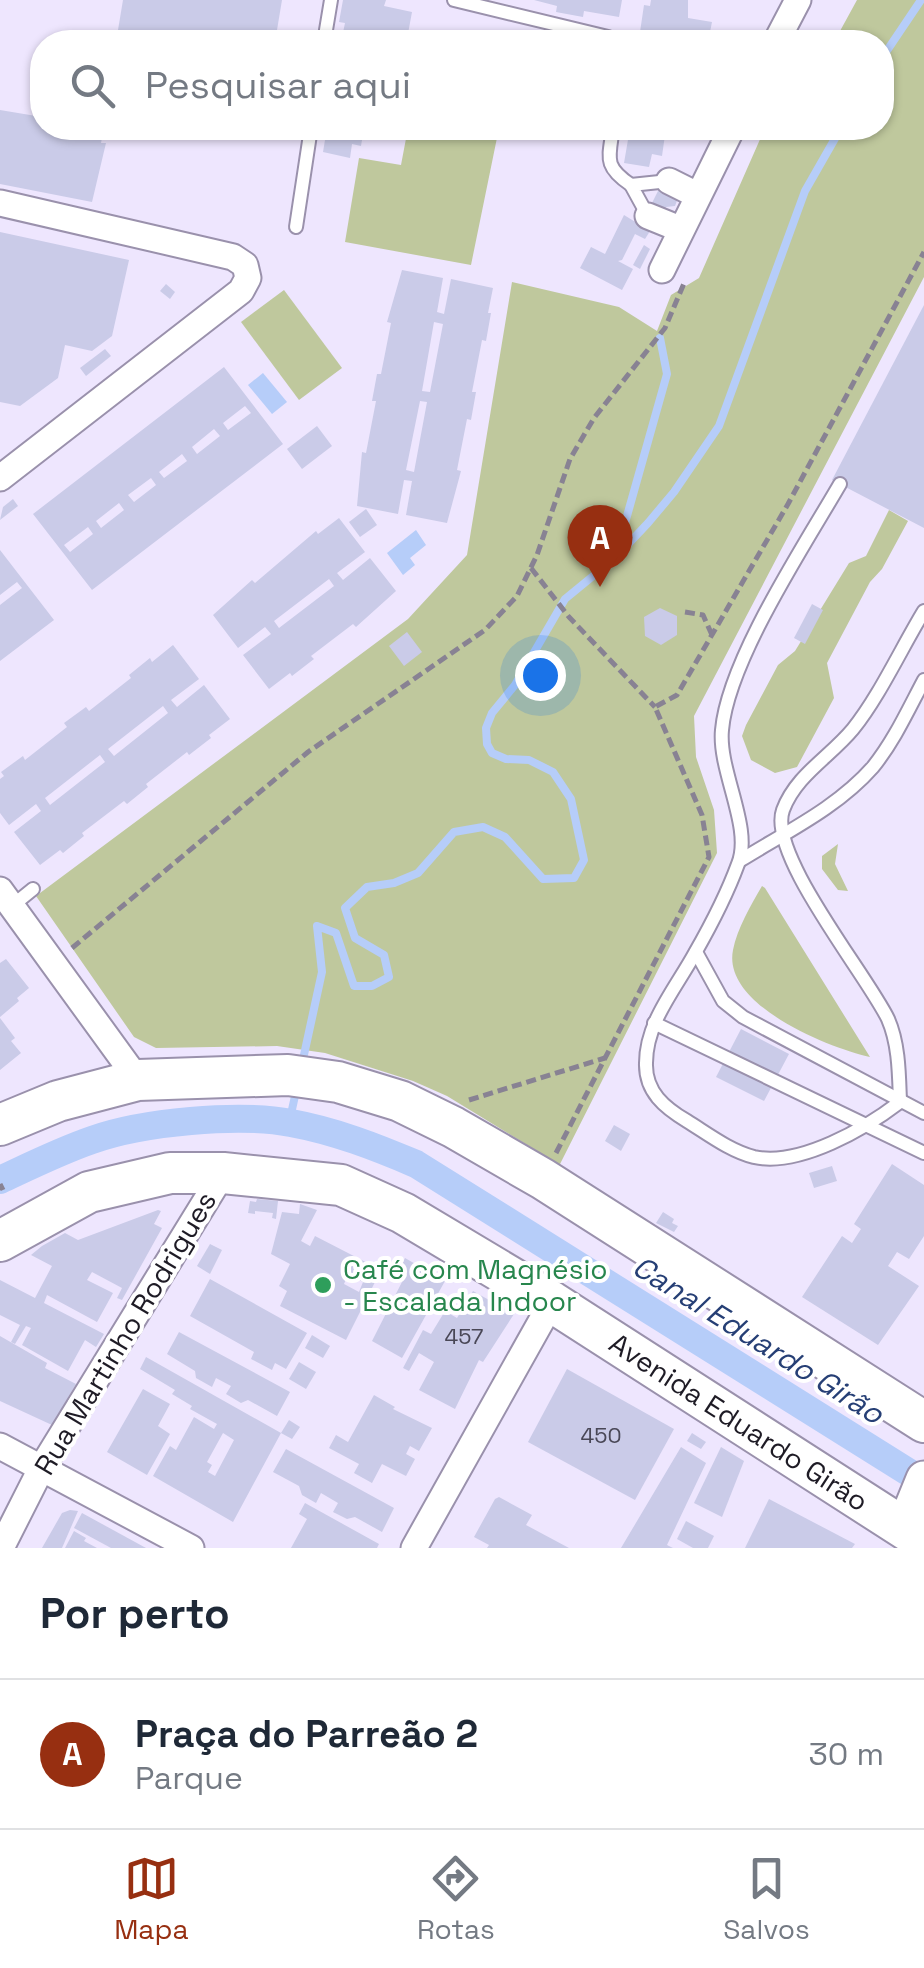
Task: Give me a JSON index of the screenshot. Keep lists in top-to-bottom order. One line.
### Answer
{"streets":{"main road":["Avenida Eduardo Girão"],"street":["Rua Martinho Rodrigues"]},"crossings":[["Rua Martinho Rodrigues","Avenida Eduardo Girão"]],"water":["Canal Eduardo Girão"],"places":["Café com Magnésio - Escalada Indoor"],"house_numbers":["457","450"],"page":{"search":"Pesquisar aqui","pins":"A","heading":"Por perto","list":[{"mark":"A","name":"Praça do Parreão 2","note":"Parque","value":"30 m"}],"nav":["Mapa","Rotas","Salvos"]}}
